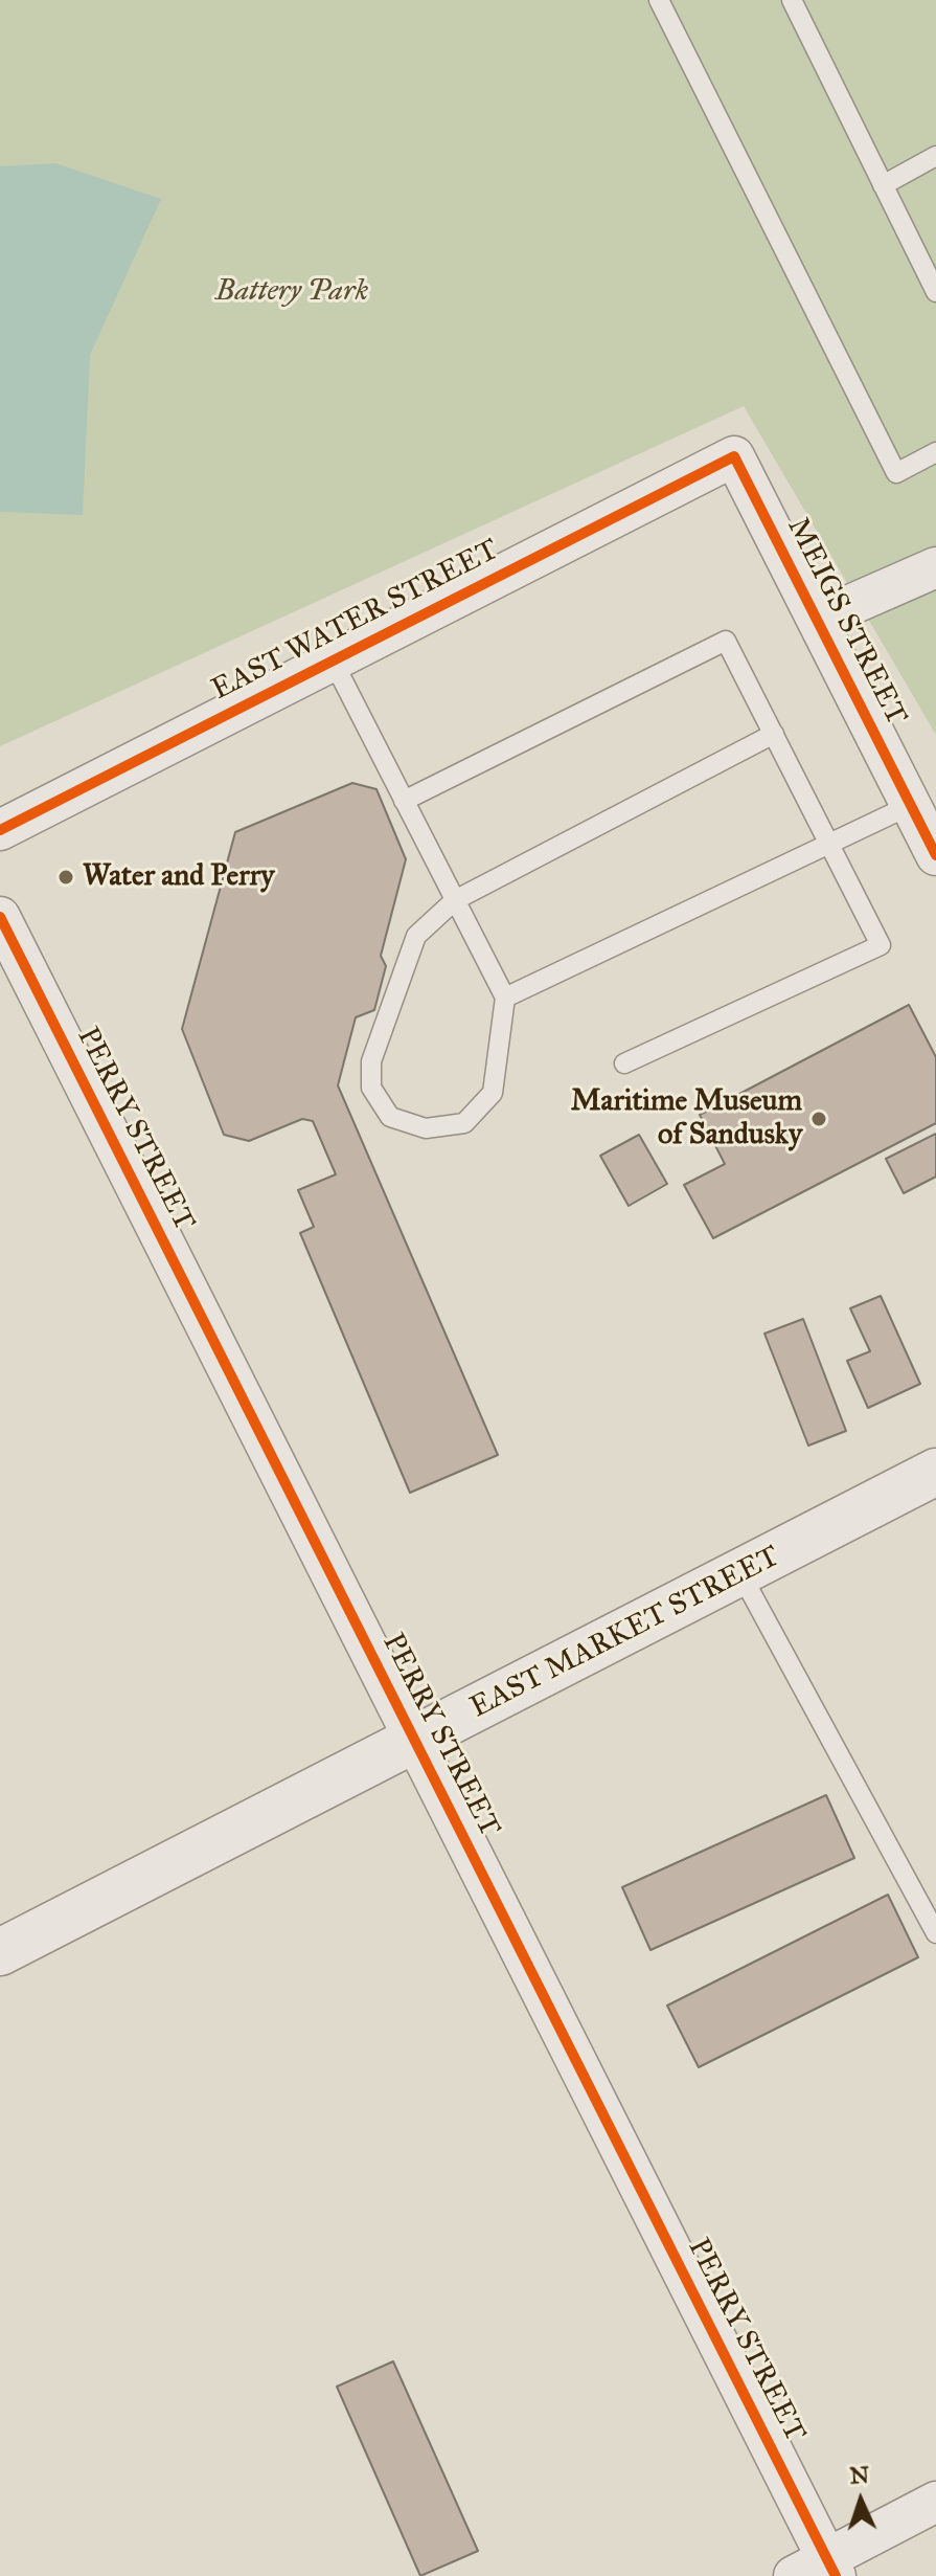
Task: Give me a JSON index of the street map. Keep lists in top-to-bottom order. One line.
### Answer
{"streets":{"street":["EAST WATER STREET","MEIGS STREET","PERRY STREET","EAST MARKET STREET"]},"crossings":[["EAST WATER STREET","MEIGS STREET"],["PERRY STREET","EAST MARKET STREET"]],"parks":["Battery Park"],"places":["Water and Perry","Maritime Museum of Sandusky"],"north":"top"}
